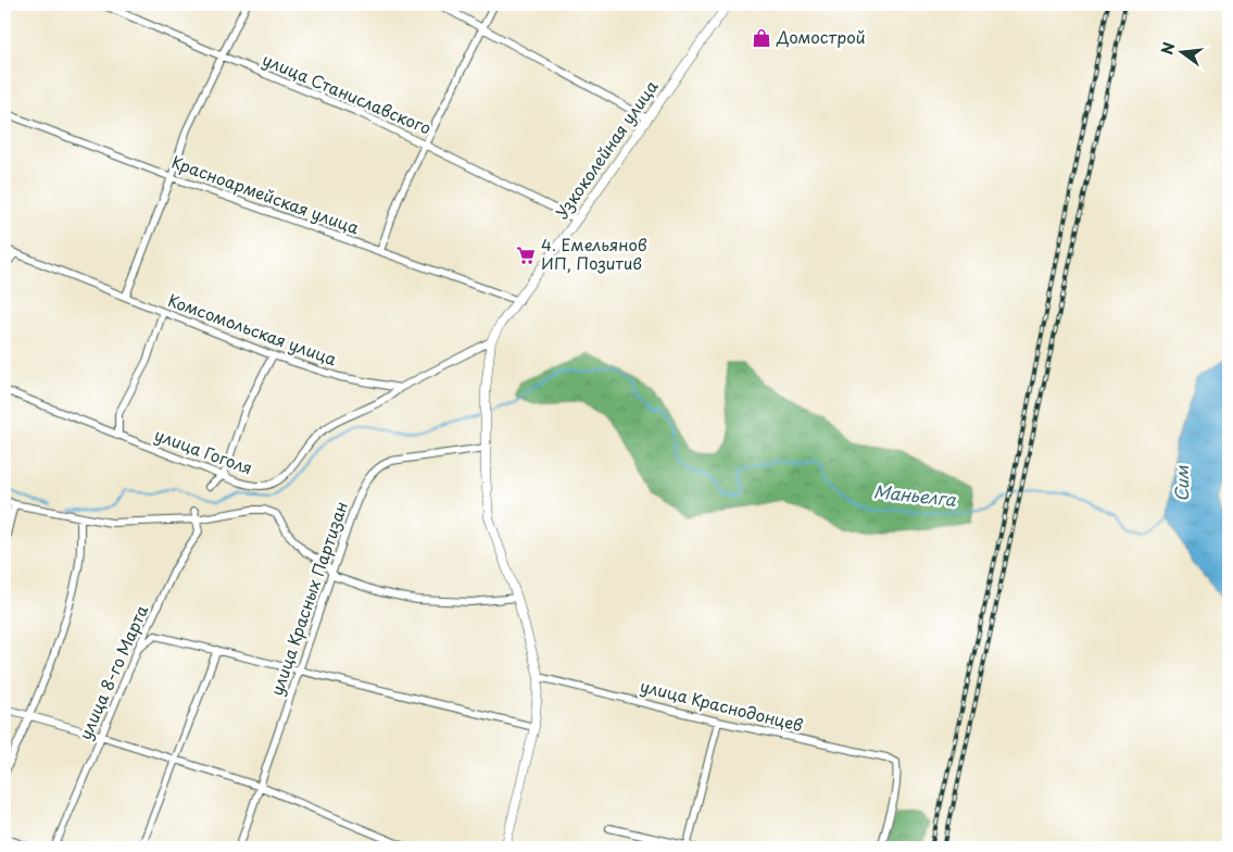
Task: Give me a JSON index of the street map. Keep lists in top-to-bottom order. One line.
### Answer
{"streets":{"street":["улица Станиславского","Узкоколейная улица","Красноармейская улица","Комсомольская улица","улица Гоголя","улица Красных Партизан","улица 8-го Марта","улица Краснодонцев"]},"crossings":[["улица Станиславского","Узкоколейная улица"],["Узкоколейная улица","Красноармейская улица"],["Узкоколейная улица","улица Красных Партизан"],["Узкоколейная улица","улица Краснодонцев"],["Комсомольская улица","улица Гоголя"]],"water":["Сим","Маньелга"],"places":{"shop":["Домострой"],"supermarket":["4. Емельянов ИП, Позитив"]},"north":"left"}
